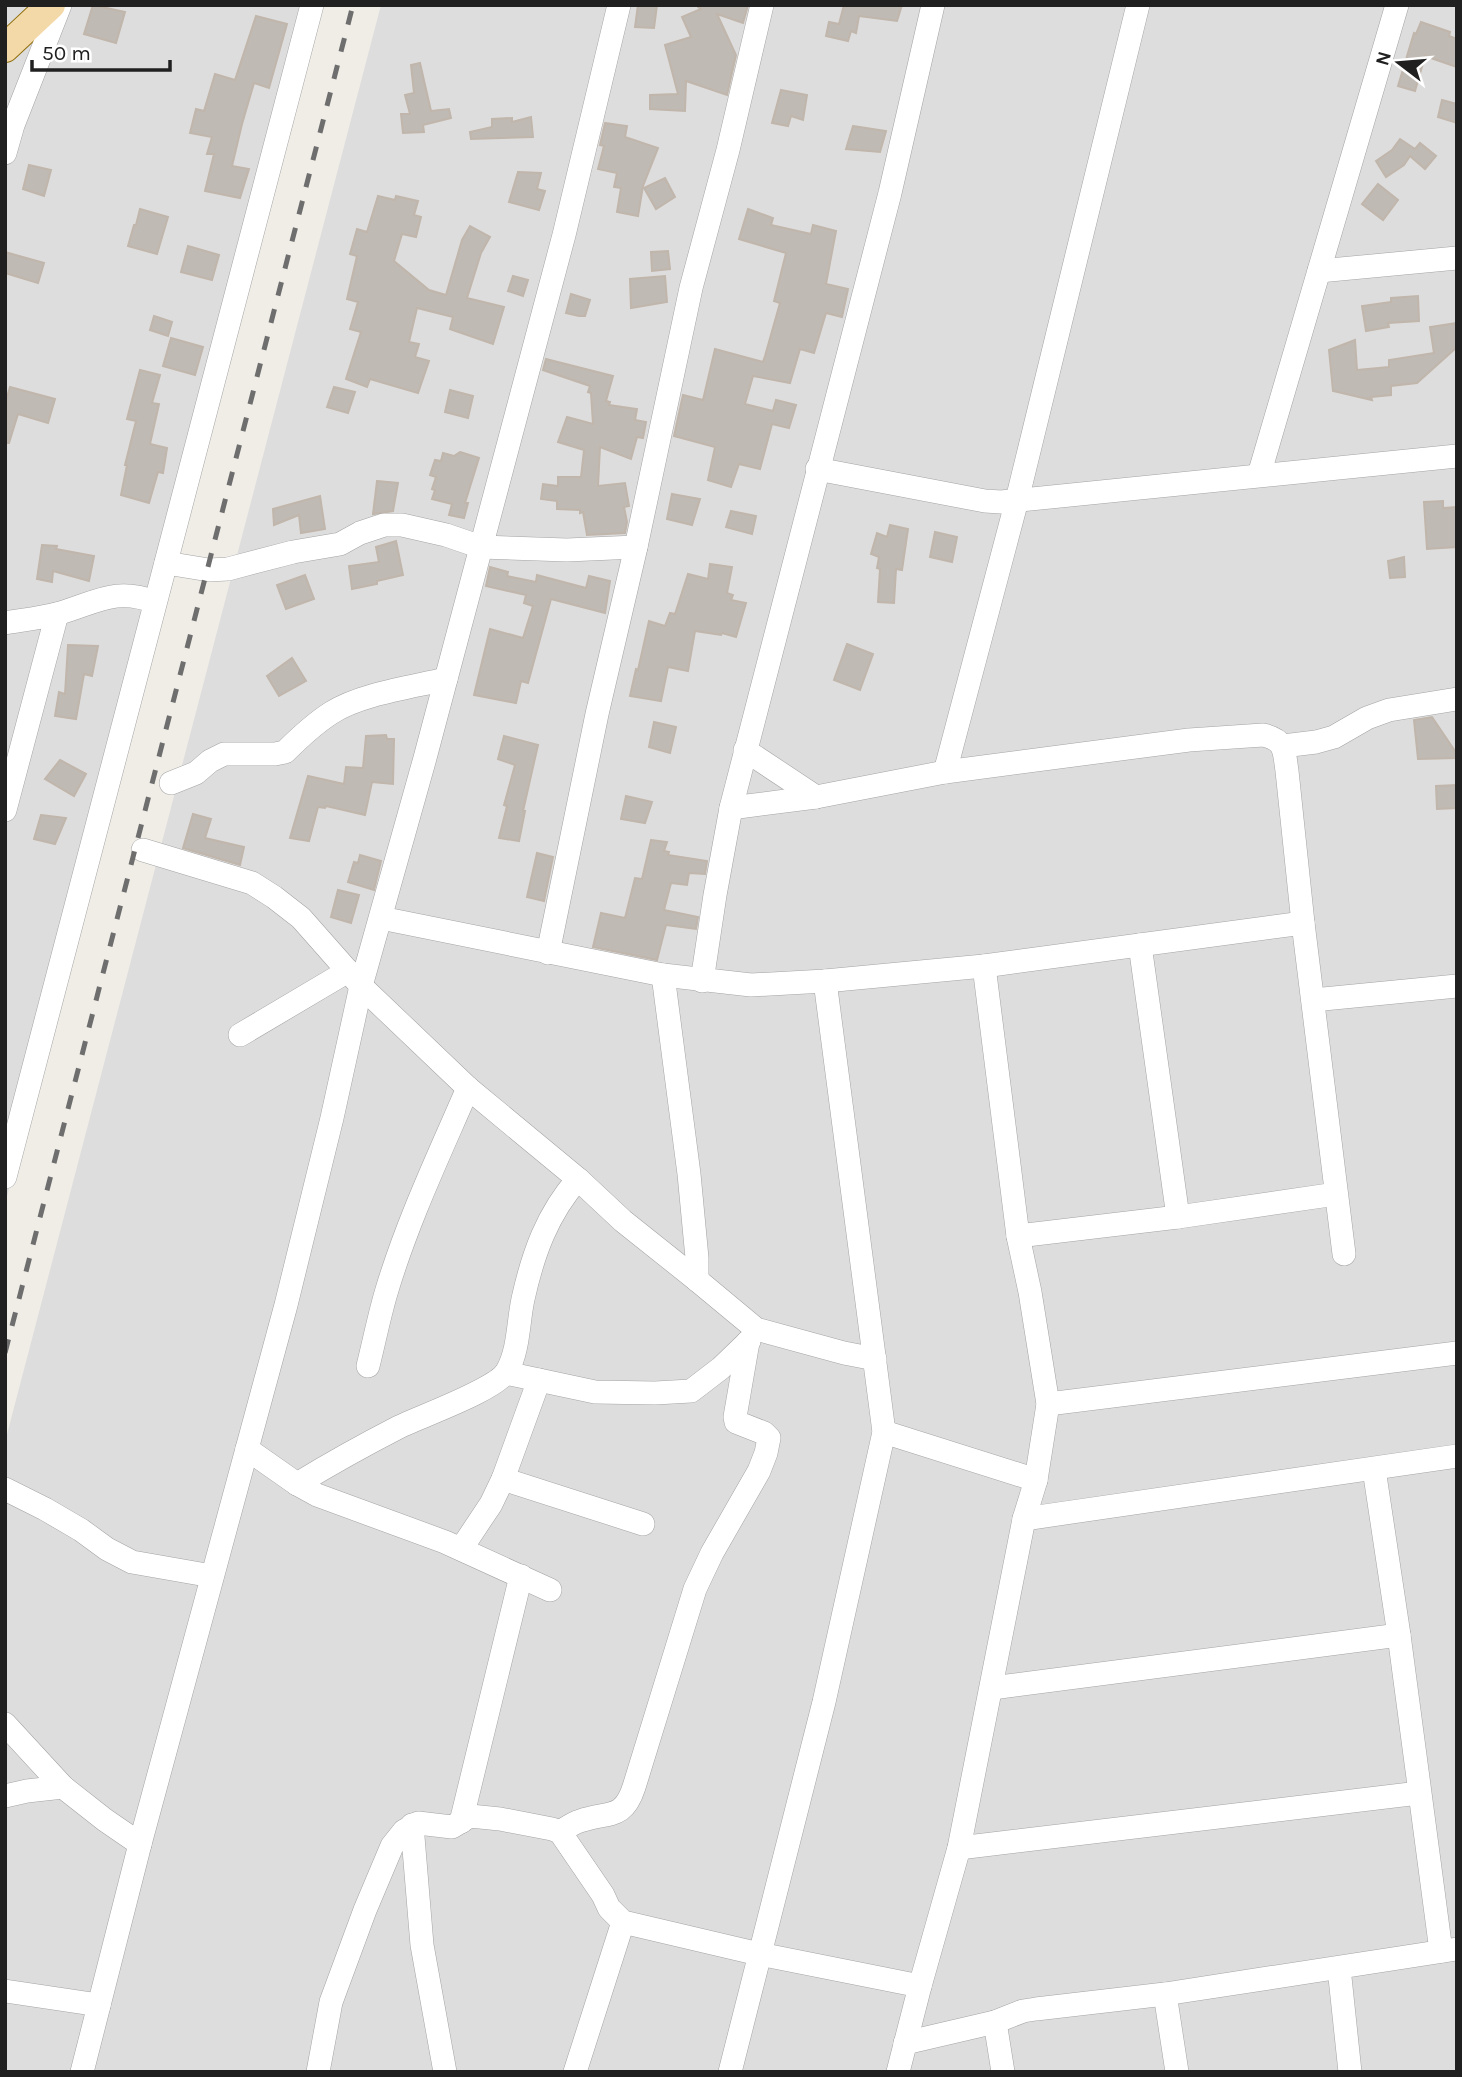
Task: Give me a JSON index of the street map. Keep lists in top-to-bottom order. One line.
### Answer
{"scale_bar":"50 m","north":"left"}
